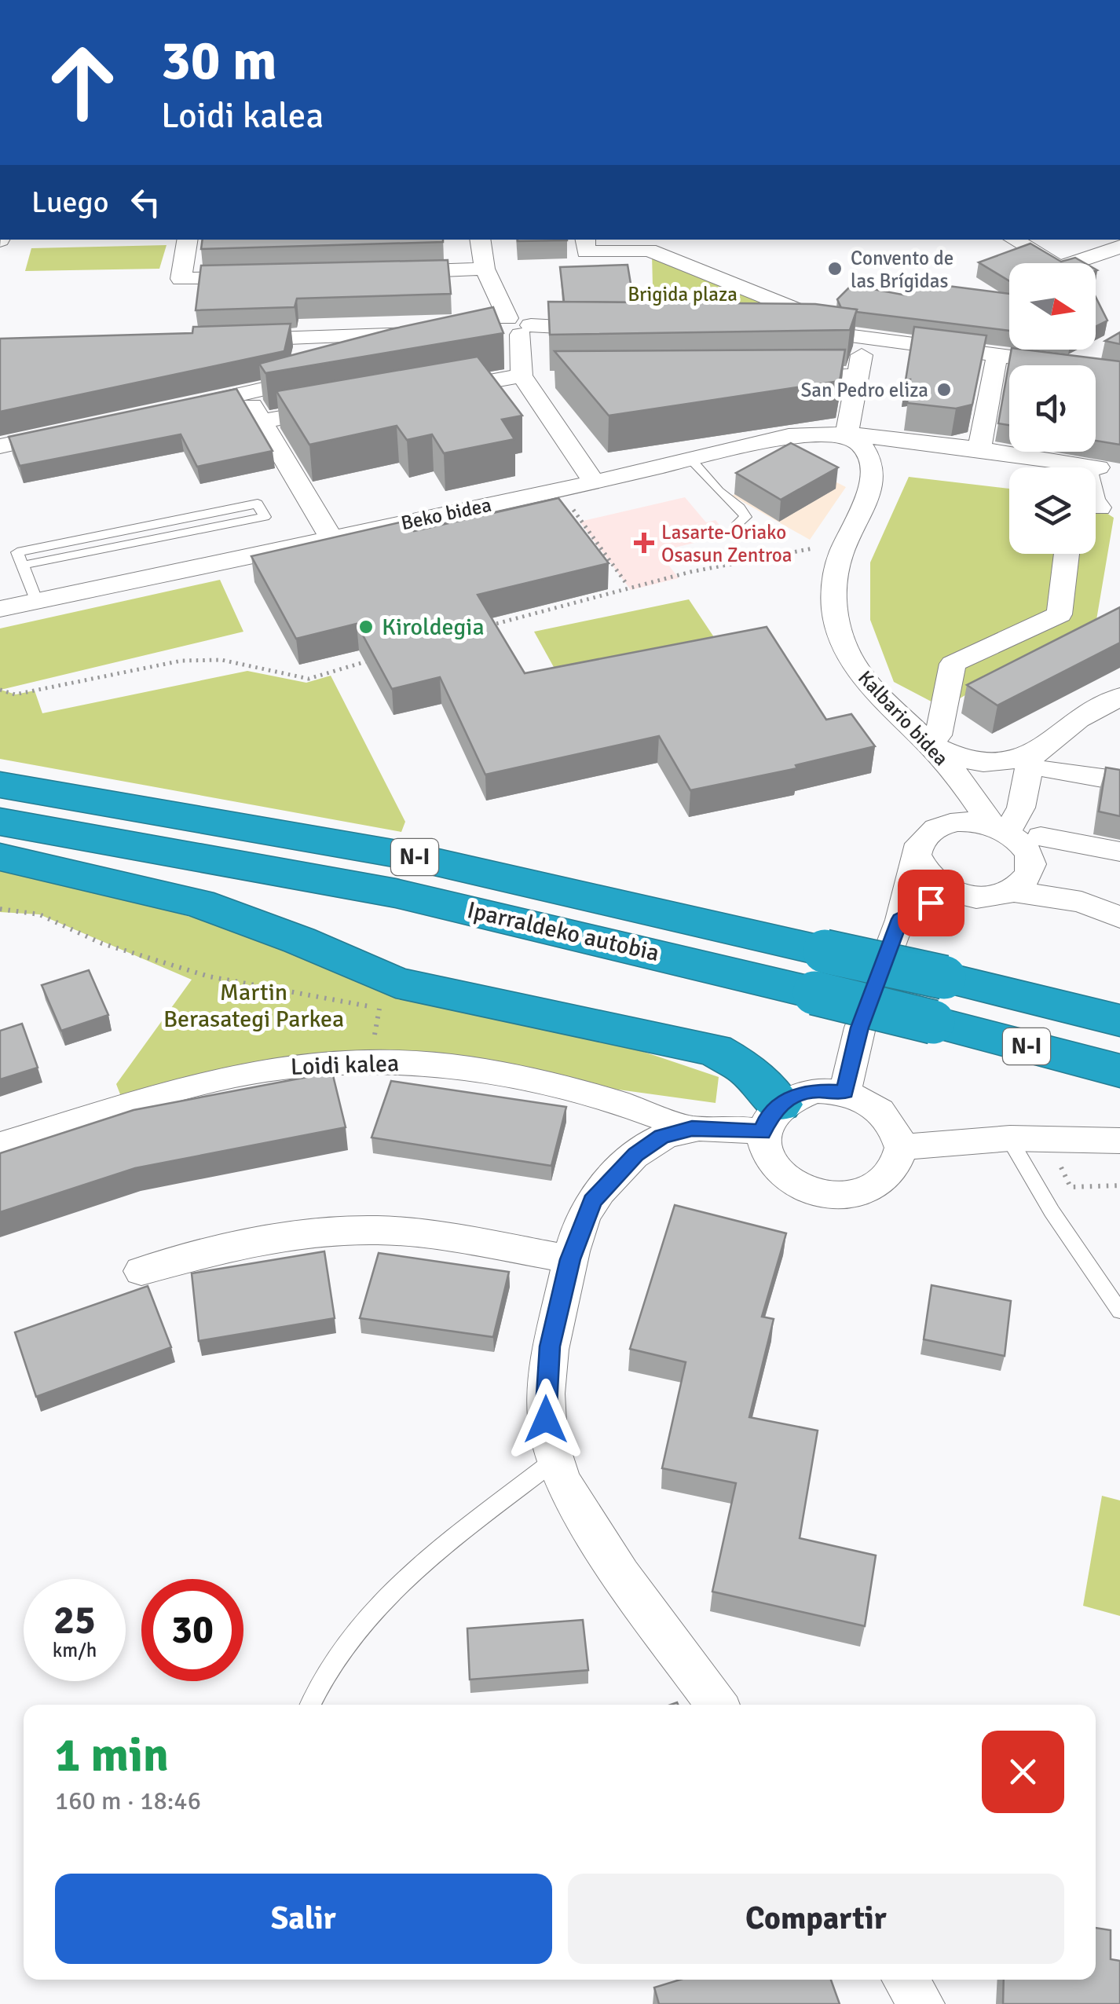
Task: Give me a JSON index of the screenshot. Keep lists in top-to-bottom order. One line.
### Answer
{"streets":{"highway":["N-I","Iparraldeko autobia"],"street":["Beko bidea","Kalbario bidea","Loidi kalea"]},"crossings":[["Beko bidea","Kalbario bidea"]],"parks":["Brigida plaza","Martin Berasategi Parkea"],"places":{"other":["Convento de las Brígidas","San Pedro eliza","Kiroldegia"],"health":["Lasarte-Oriako Osasun Zentroa"]},"north":"right","page":{"turn":["30 m","Loidi kalea"],"then":"Luego","speed":"25 km/h","limit":"30","heading":["1 min","160 m · 18:46"],"buttons":["Salir","Compartir"]}}
